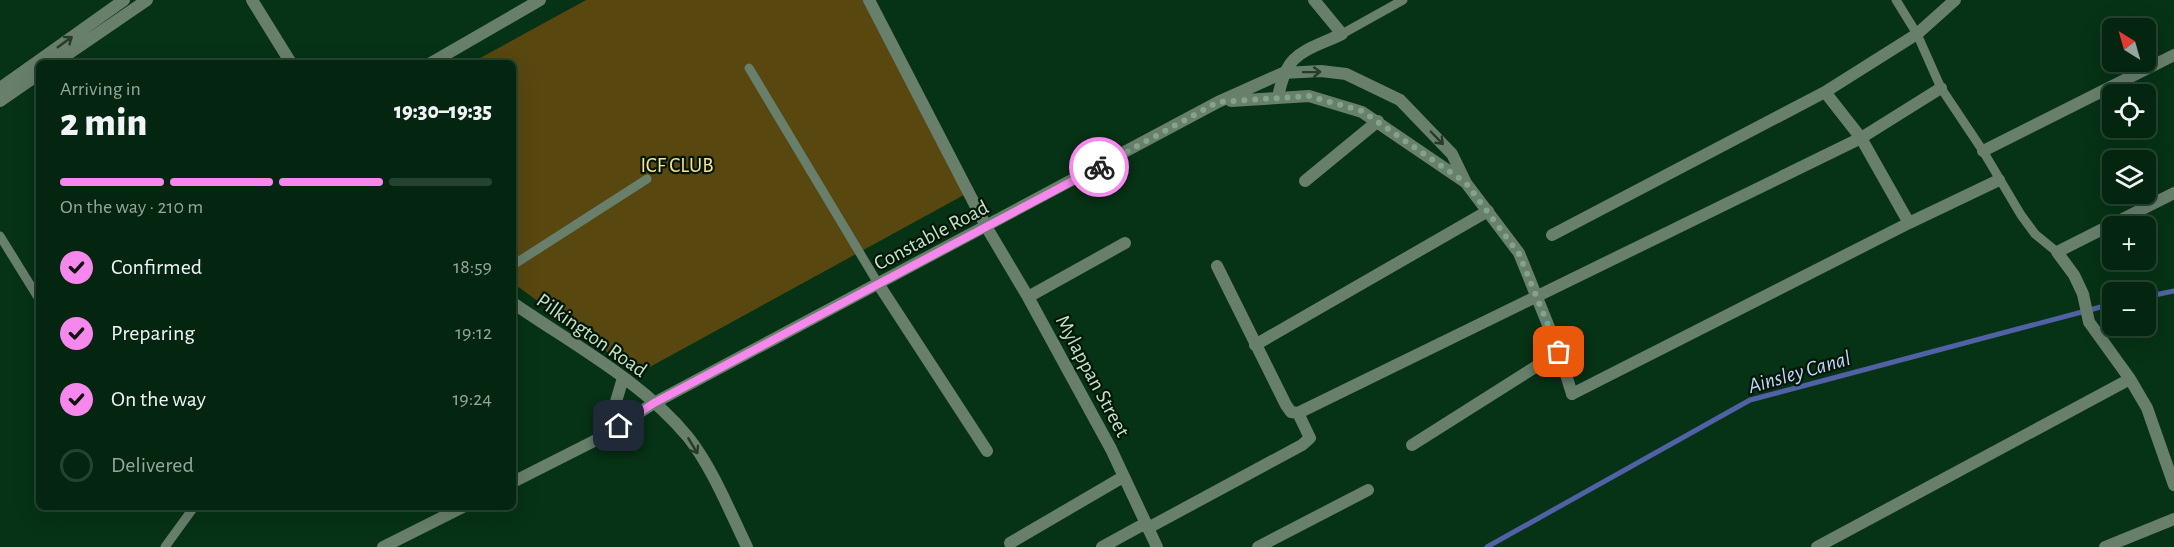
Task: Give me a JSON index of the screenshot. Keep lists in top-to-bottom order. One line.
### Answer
{"streets":{"street":["Constable Road","Pilkington Road","Mylappan Street"]},"crossings":[["Constable Road","Pilkington Road"],["Constable Road","Mylappan Street"]],"one_way":["Pilkington Road"],"water":["Ainsley Canal"],"parks":["ICF CLUB"],"north":"top left","page":{"map_buttons":["+","−"],"heading":["2 min","Arriving in","19:30–19:35"],"bar":"On the way · 210 m","list":[["Confirmed","18:59"],["Preparing","19:12"],["On the way","19:24"],"Delivered"]}}
